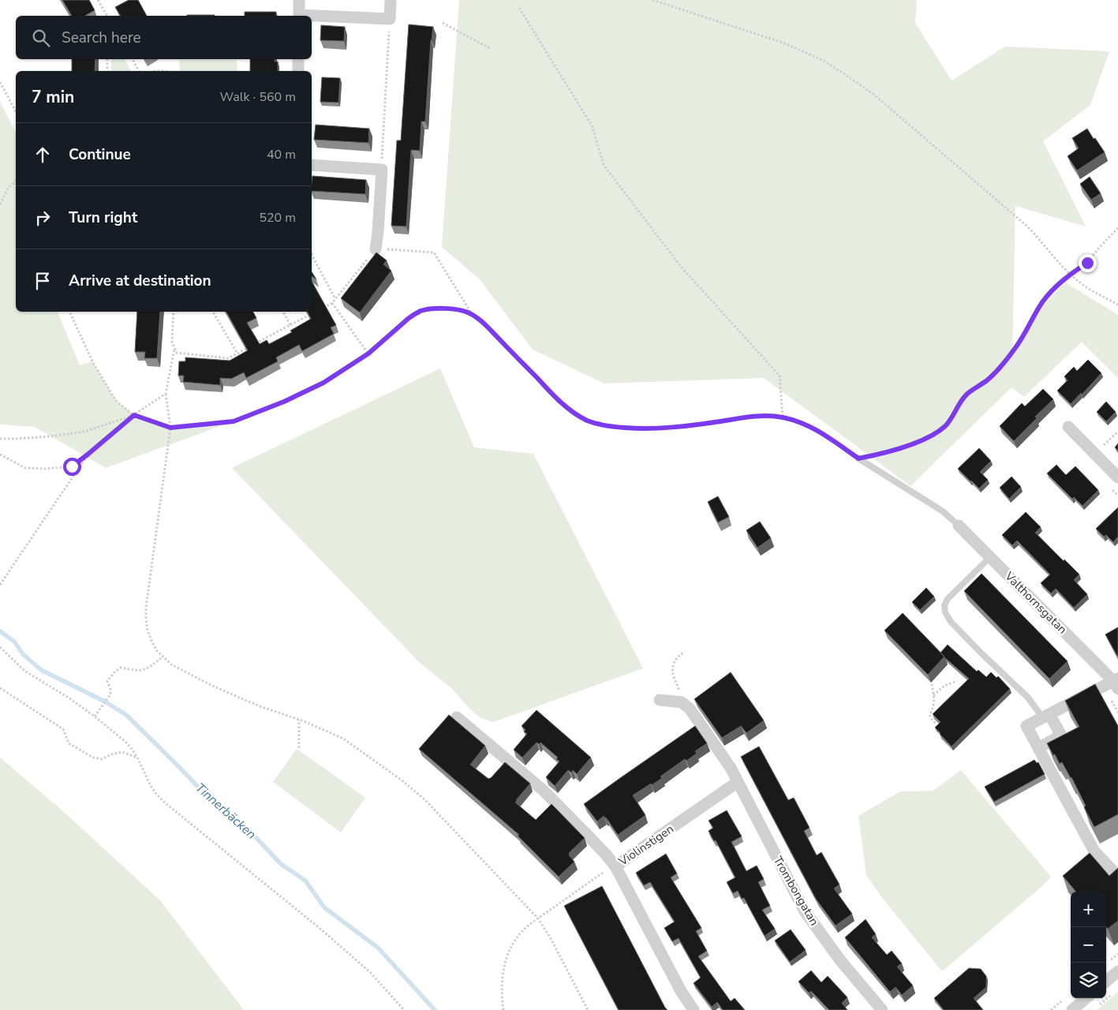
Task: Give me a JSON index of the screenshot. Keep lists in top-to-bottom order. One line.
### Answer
{"streets":{"street":["Valthornsgatan","Violinstigen","Trombongatan"]},"crossings":[["Violinstigen","Trombongatan"]],"water":["Tinnerbäcken"],"page":{"search":"Search here","heading":["7 min","Walk · 560 m"],"list":[["Continue","40 m"],["Turn right","520 m"],"Arrive at destination"],"map_buttons":["+","−"]}}
